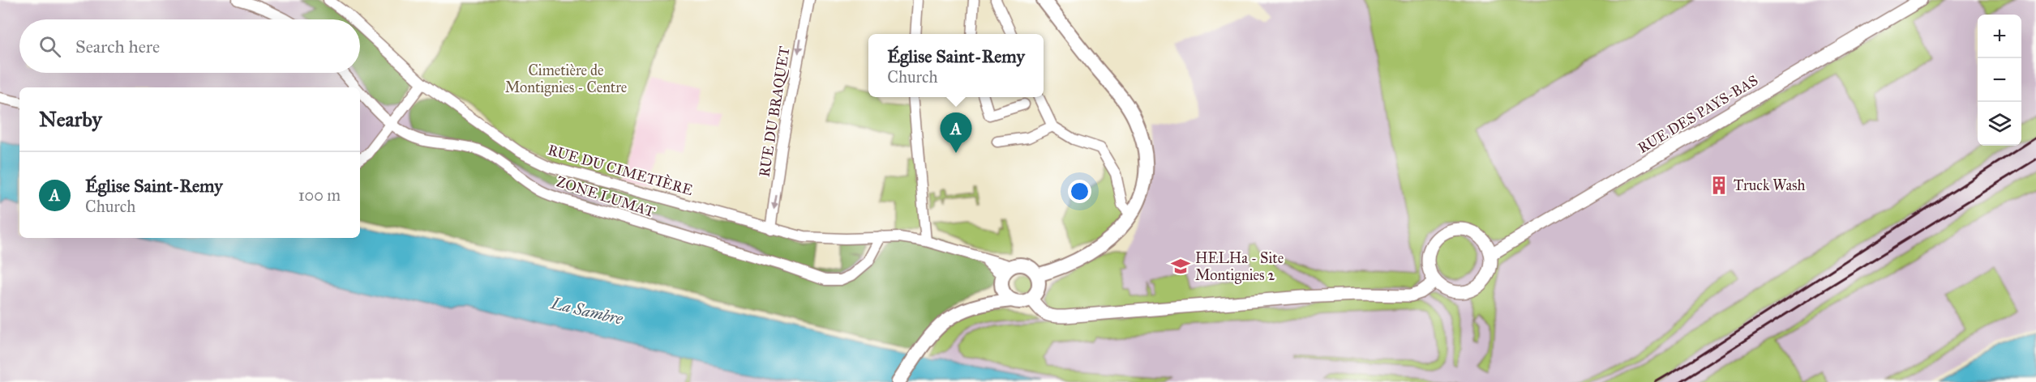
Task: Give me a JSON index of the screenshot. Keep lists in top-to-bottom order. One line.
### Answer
{"streets":{"street":["RUE DU BRAQUET","RUE DES PAYS-BAS","RUE DU CIMETIÈRE","ZONE LUMAT"]},"crossings":[["RUE DU BRAQUET","RUE DU CIMETIÈRE"],["RUE DU CIMETIÈRE","ZONE LUMAT"]],"one_way":["RUE DU BRAQUET"],"water":["La Sambre"],"parks":["Cimetière de Montignies - Centre"],"places":{"building":["Truck Wash"],"school or university":["HELHa - Site Montignies 2"]},"page":{"map_buttons":["+","−"],"search":"Search here","popup":["Église Saint-Remy","Church"],"heading":"Nearby","pins":"A","list":[{"mark":"A","name":"Église Saint-Remy","note":"Church","value":"100 m"}]}}
